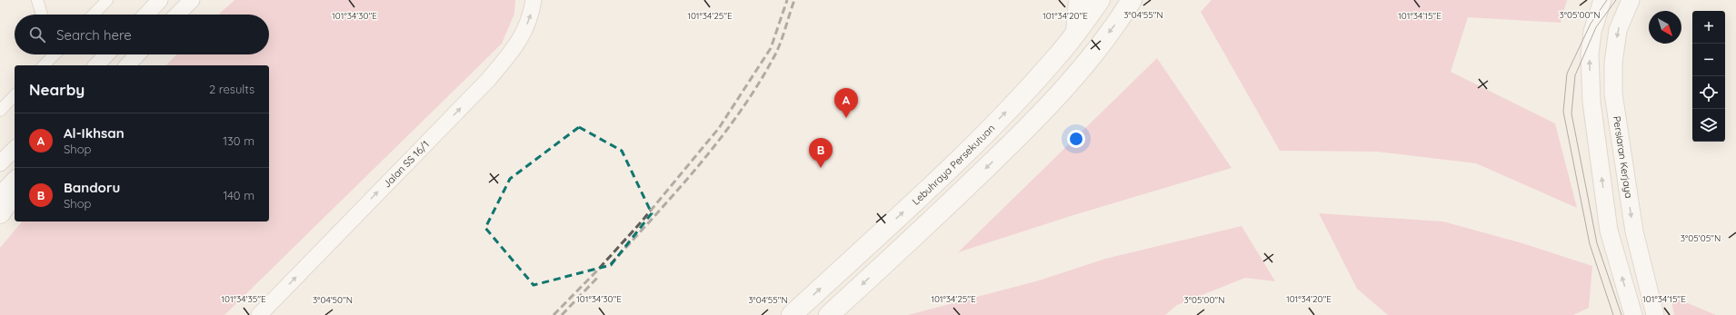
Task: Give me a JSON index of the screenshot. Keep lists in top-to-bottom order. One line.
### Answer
{"streets":{"highway":["Lebuhraya Persekutuan"],"main road":["Persiaran Kerjaya"],"street":["Jalan SS 16/1"]},"one_way":["Jalan SS 16/1"],"north":"bottom right","page":{"map_buttons":["+","−"],"search":"Search here","heading":["Nearby","2 results"],"pins":["A","B"],"list":[{"mark":"A","name":"Al-Ikhsan","note":"Shop","value":"130 m"},{"mark":"B","name":"Bandoru","note":"Shop","value":"140 m"}]},"coordinates":["3°04'55\"N","3°05'00\"N","101°34'25\"E","101°34'20\"E","101°34'30\"E","101°34'15\"E","3°05'05\"N","101°34'35\"E","3°04'50\"N"]}
